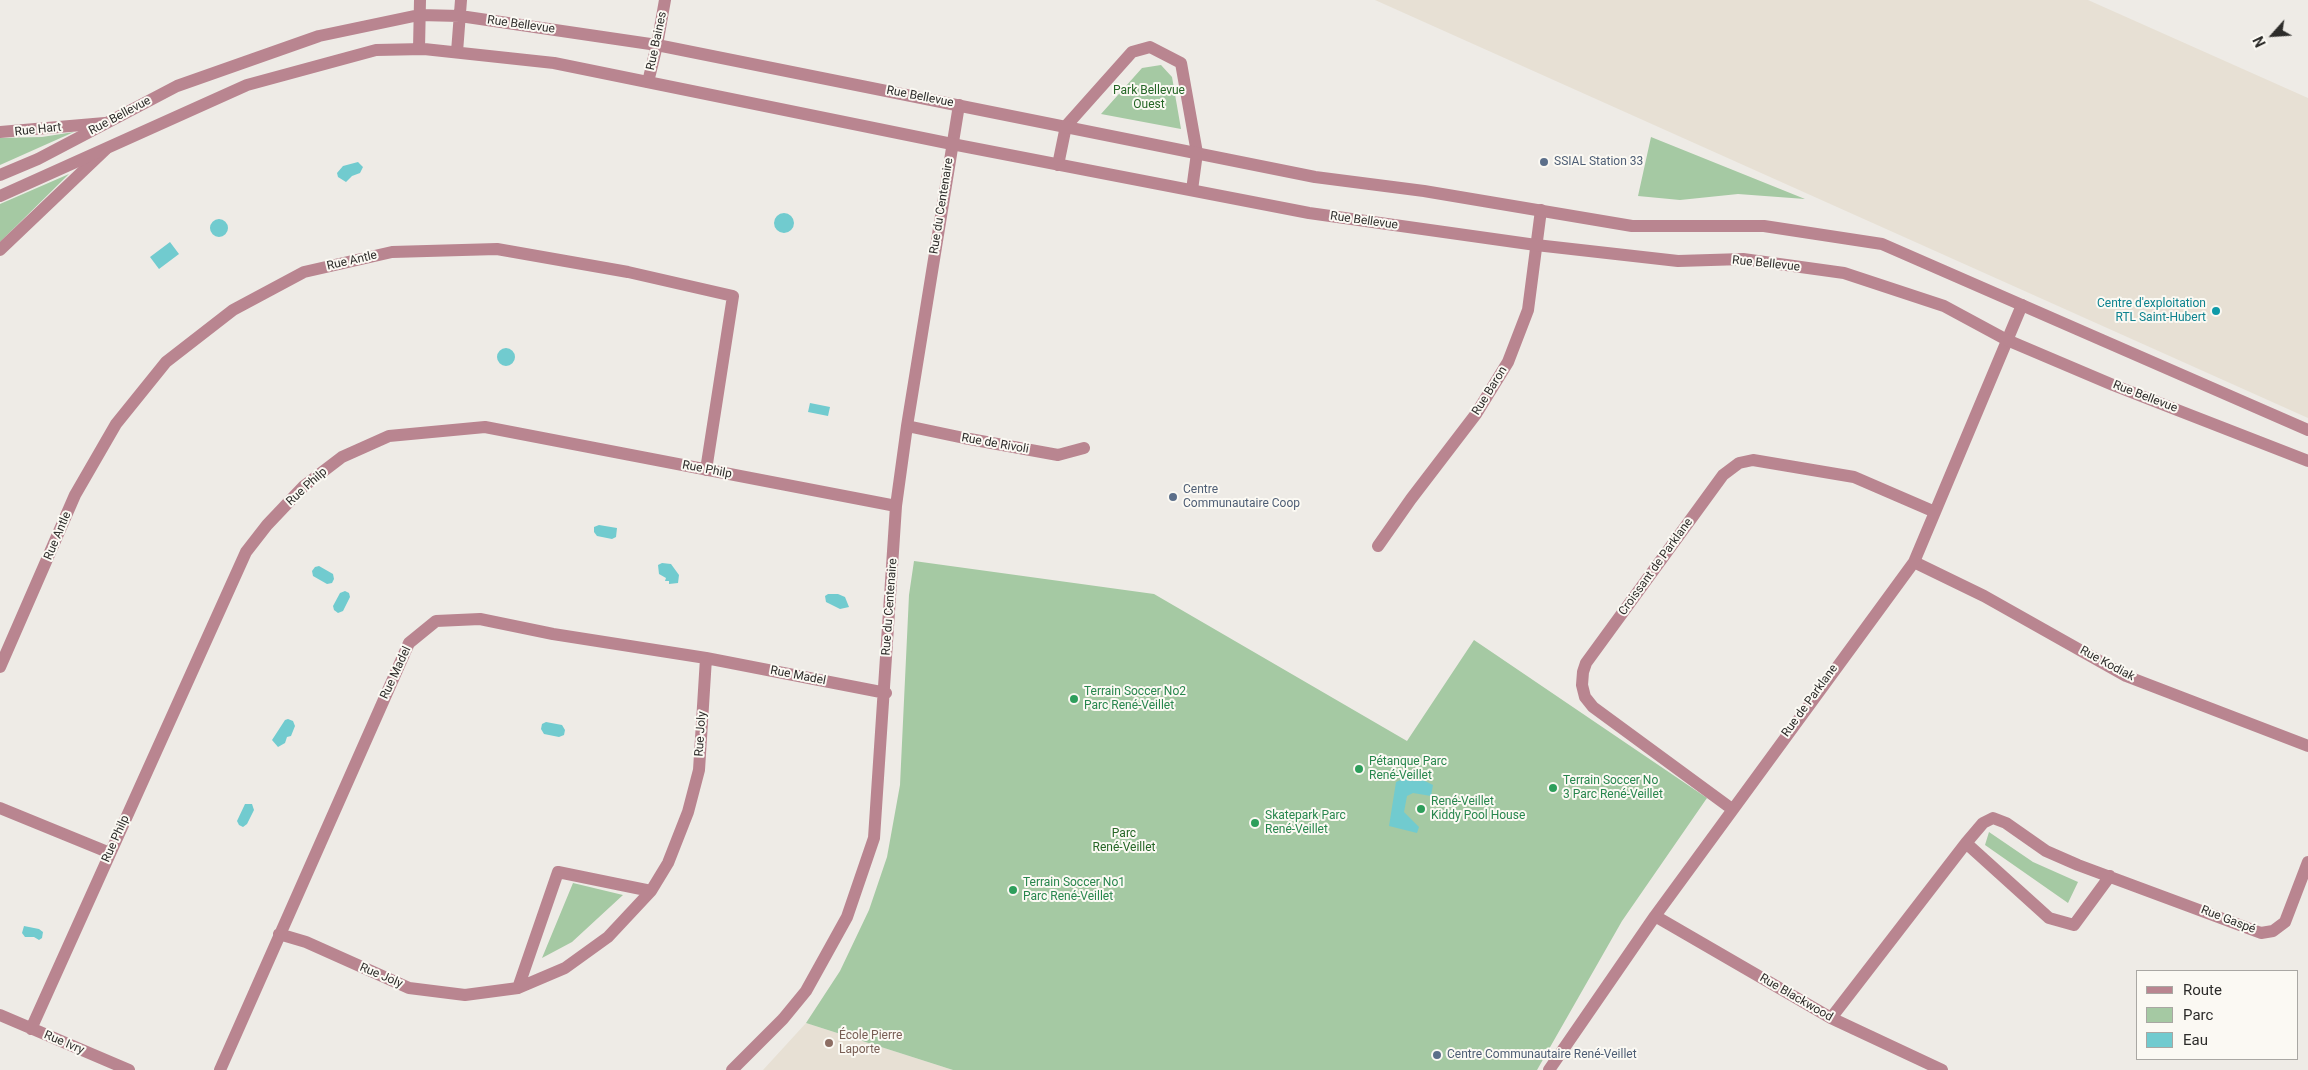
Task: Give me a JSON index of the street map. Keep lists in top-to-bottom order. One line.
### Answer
{"streets":{"street":["Rue Bellevue","Rue Baines","Rue Hart","Rue du Centenaire","Rue Antle","Rue Baron","Rue de Rivoli","Rue Philp","Croissant de Parklane","Rue Kodiak","Rue Madel","Rue de Parklane","Rue Joly","Rue Gaspé","Rue Blackwood","Rue Ivry"]},"crossings":[["Rue Bellevue","Rue Baines"],["Rue Bellevue","Rue Hart"],["Rue Bellevue","Rue du Centenaire"],["Rue Bellevue","Rue Baron"],["Rue Bellevue","Rue de Parklane"],["Rue du Centenaire","Rue de Rivoli"],["Rue du Centenaire","Rue Philp"],["Rue du Centenaire","Rue Madel"],["Rue Antle","Rue Philp"],["Rue Philp","Rue Ivry"],["Croissant de Parklane","Rue de Parklane"],["Rue Kodiak","Rue de Parklane"],["Rue Madel","Rue Joly"],["Rue de Parklane","Rue Blackwood"],["Rue Gaspé","Rue Blackwood"]],"parks":["Park Bellevue Ouest","Parc René-Veillet"],"places":["SSIAL Station 33","Centre d'exploitation RTL Saint-Hubert","Centre Communautaire Coop","Terrain Soccer No2 Parc René-Veillet","Pétanque Parc René-Veillet","Terrain Soccer No 3 Parc René-Veillet","René-Veillet Kiddy Pool House","Skatepark Parc René-Veillet","Terrain Soccer No1 Parc René-Veillet","École Pierre Laporte","Centre Communautaire René-Veillet"],"legend":["Route","Parc","Eau"],"north":"bottom left"}
